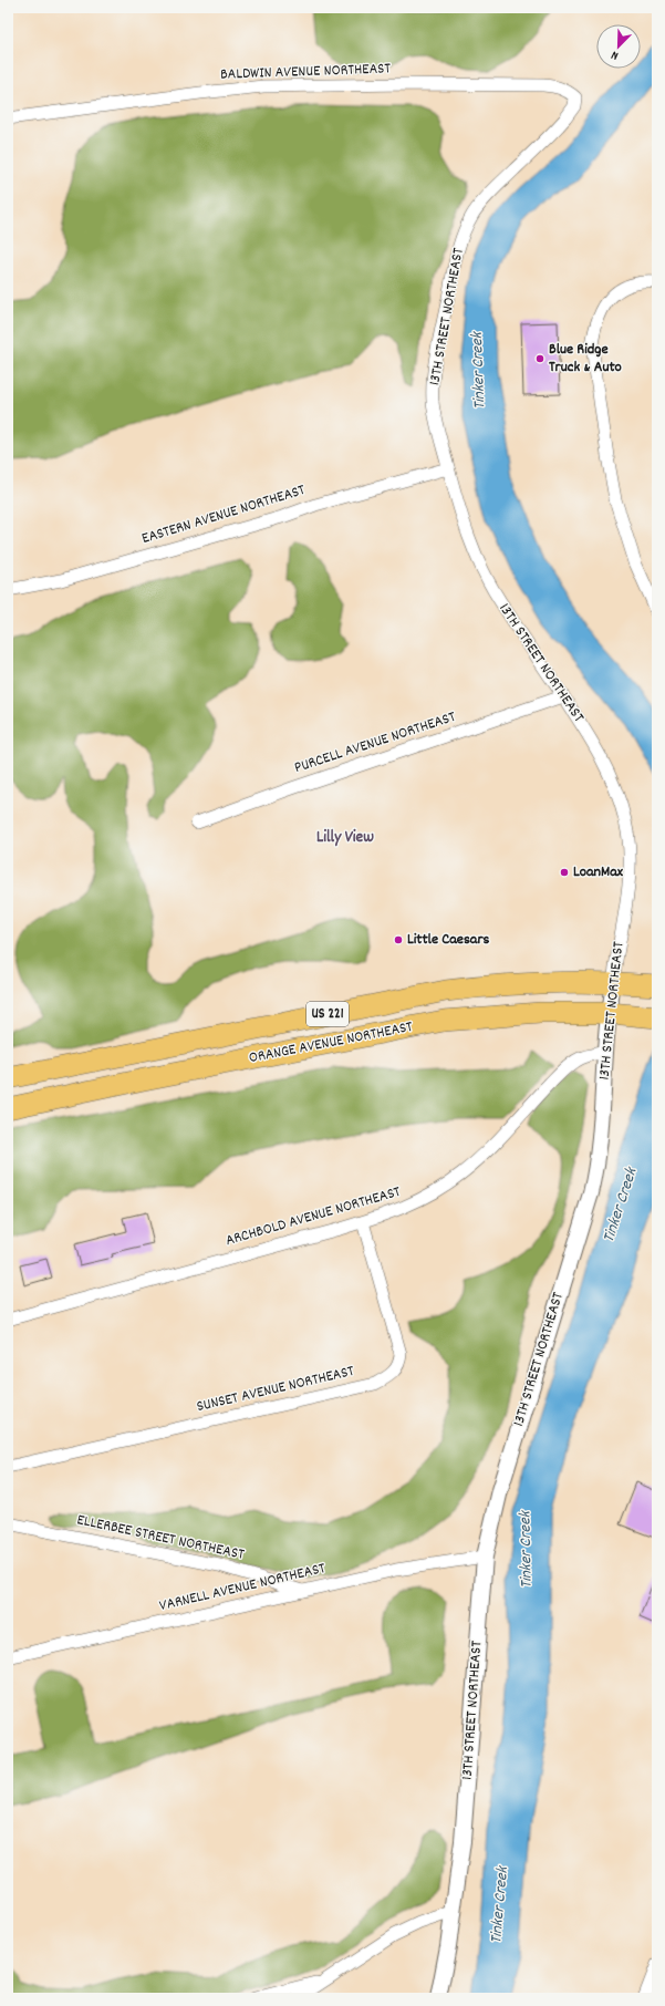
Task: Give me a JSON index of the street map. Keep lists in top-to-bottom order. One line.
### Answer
{"streets":{"highway":["US 221","ORANGE AVENUE NORTHEAST"],"street":["BALDWIN AVENUE NORTHEAST","13TH STREET NORTHEAST","EASTERN AVENUE NORTHEAST","PURCELL AVENUE NORTHEAST","ARCHBOLD AVENUE NORTHEAST","SUNSET AVENUE NORTHEAST","ELLERBEE STREET NORTHEAST","VARNELL AVENUE NORTHEAST"]},"crossings":[["BALDWIN AVENUE NORTHEAST","13TH STREET NORTHEAST"],["13TH STREET NORTHEAST","EASTERN AVENUE NORTHEAST"],["13TH STREET NORTHEAST","PURCELL AVENUE NORTHEAST"],["13TH STREET NORTHEAST","ORANGE AVENUE NORTHEAST"],["13TH STREET NORTHEAST","ARCHBOLD AVENUE NORTHEAST"],["13TH STREET NORTHEAST","VARNELL AVENUE NORTHEAST"],["ARCHBOLD AVENUE NORTHEAST","SUNSET AVENUE NORTHEAST"],["ELLERBEE STREET NORTHEAST","VARNELL AVENUE NORTHEAST"]],"districts":["Lilly View"],"water":["Tinker Creek"],"places":["Blue Ridge Truck & Auto","LoanMax","Little Caesars"],"north":"bottom left"}
